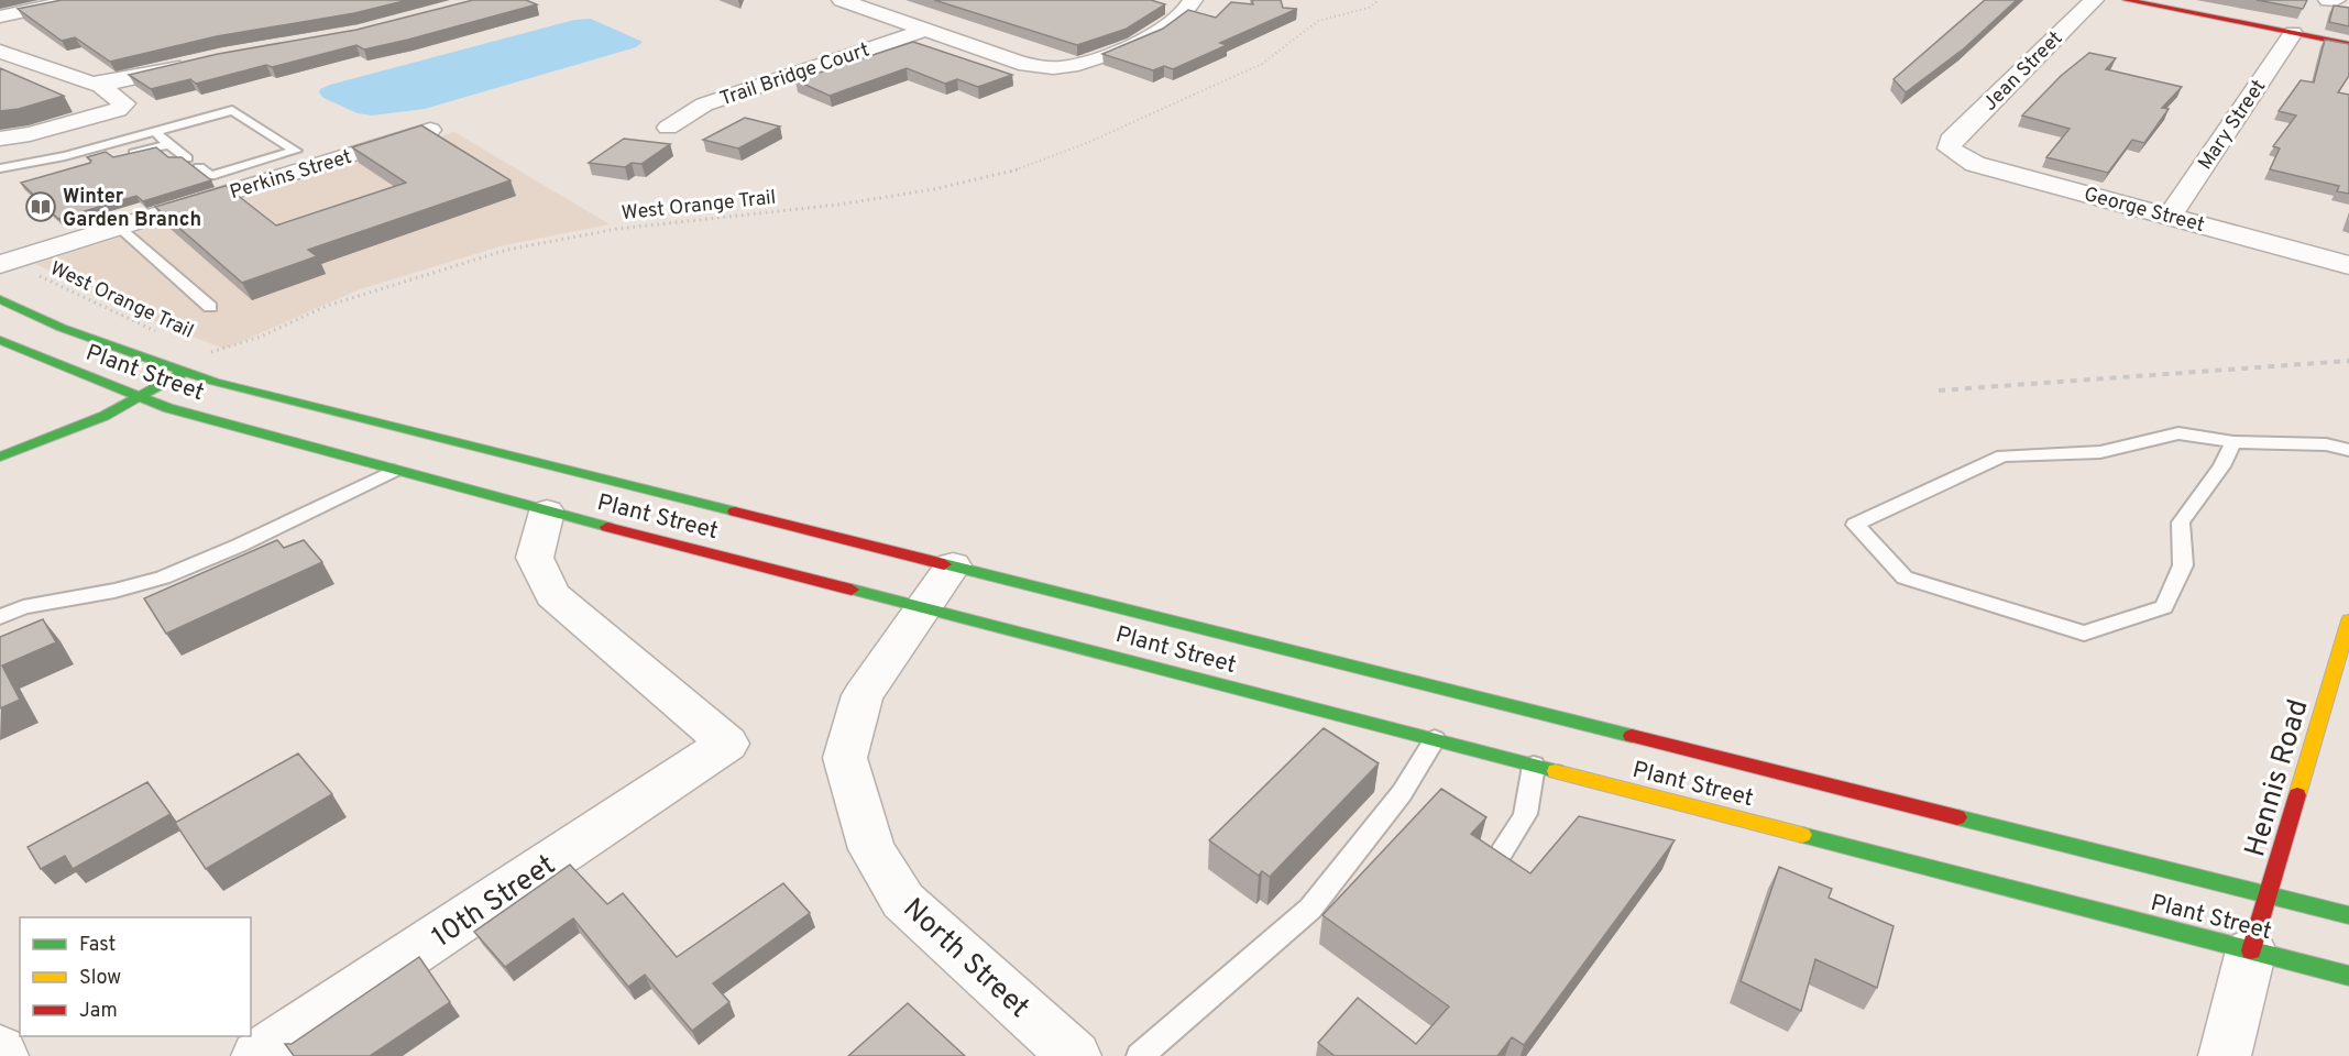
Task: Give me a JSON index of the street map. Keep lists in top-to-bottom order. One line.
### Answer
{"streets":{"main road":["Plant Street","Hennis Road"],"street":["Jean Street","Trail Bridge Court","Mary Street","Perkins Street","George Street","10th Street","North Street"],"path":["West Orange Trail"]},"crossings":[["Jean Street","George Street"],["Mary Street","George Street"],["Plant Street","Hennis Road"],["Plant Street","10th Street"],["Plant Street","North Street"]],"places":{"library":["Winter Garden Branch"]},"legend":["Fast","Slow","Jam"]}
